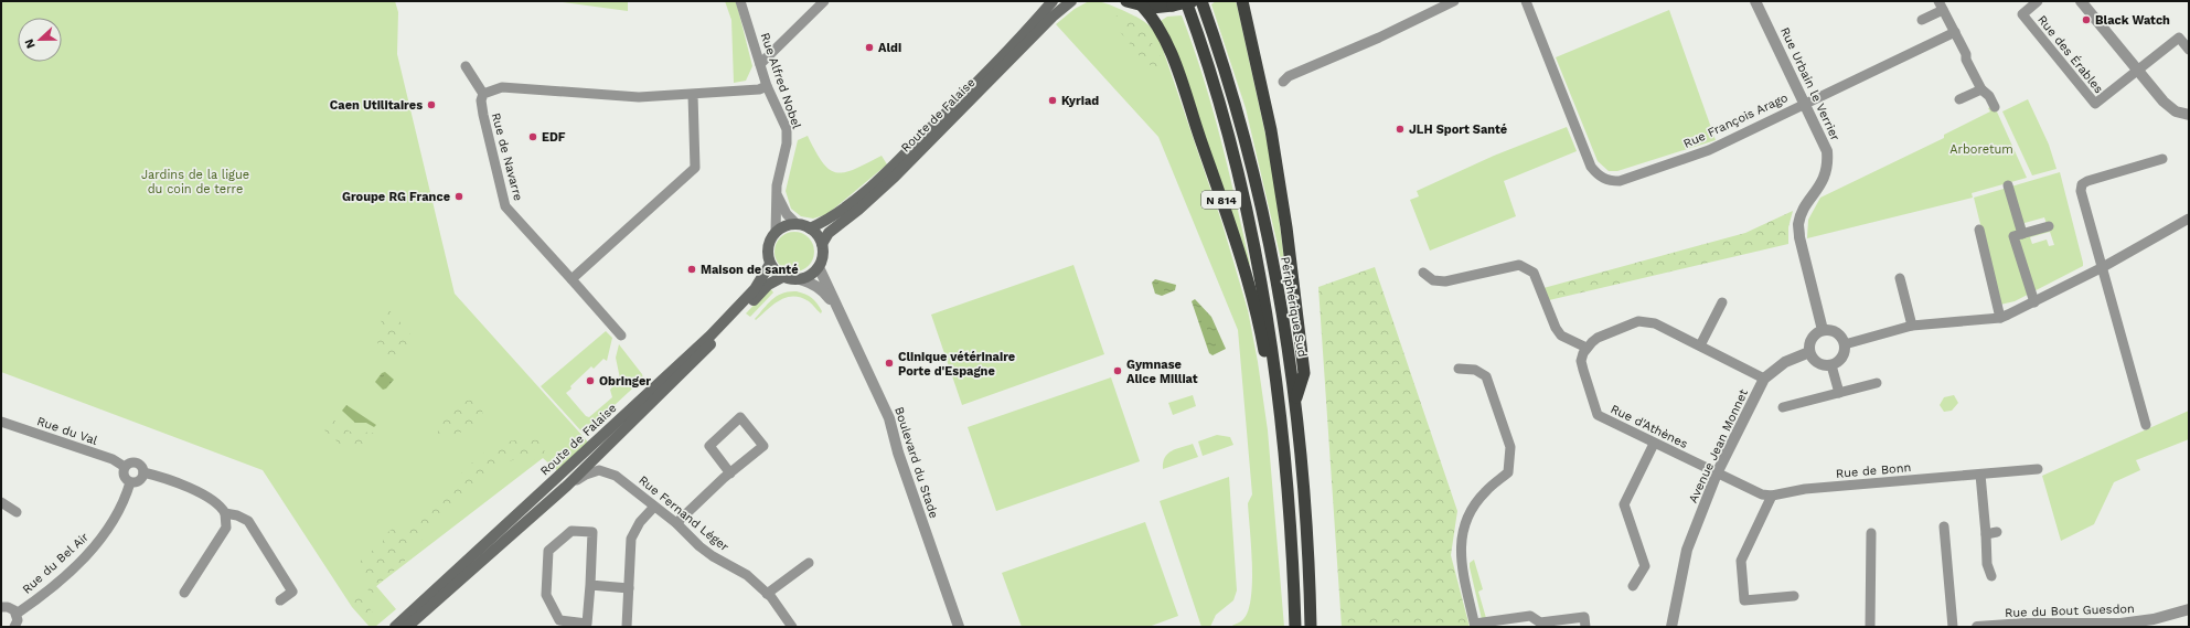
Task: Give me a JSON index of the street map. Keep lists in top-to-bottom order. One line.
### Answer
{"streets":{"highway":["N 814","Périphérique Sud"],"main road":["Route de Falaise"],"street":["Rue des Érables","Rue Alfred Nobel","Rue Urbain le Verrier","Rue François Arago","Rue de Navarre","Rue d'Athènes","Rue du Val","Avenue Jean Monnet","Boulevard du Stade","Rue de Bonn","Rue Fernand Léger","Rue du Bel Air","Rue du Bout Guesdon"]},"crossings":[["Rue Alfred Nobel","Route de Falaise"],["Rue Alfred Nobel","Boulevard du Stade"],["Rue Urbain le Verrier","Rue François Arago"],["Rue Urbain le Verrier","Avenue Jean Monnet"],["Route de Falaise","Boulevard du Stade"],["Route de Falaise","Rue Fernand Léger"],["N 814","Périphérique Sud"],["Rue d'Athènes","Avenue Jean Monnet"],["Rue d'Athènes","Rue de Bonn"],["Rue du Val","Rue du Bel Air"],["Avenue Jean Monnet","Rue de Bonn"]],"parks":["Arboretum","Jardins de la ligue du coin de terre"],"places":["Black Watch","Aldi","Kyriad","Caen Utilitaires","JLH Sport Santé","EDF","Groupe RG France","Maison de santé","Clinique vétérinaire Porte d'Espagne","Gymnase Alice Milliat","Obringer"],"north":"left"}
